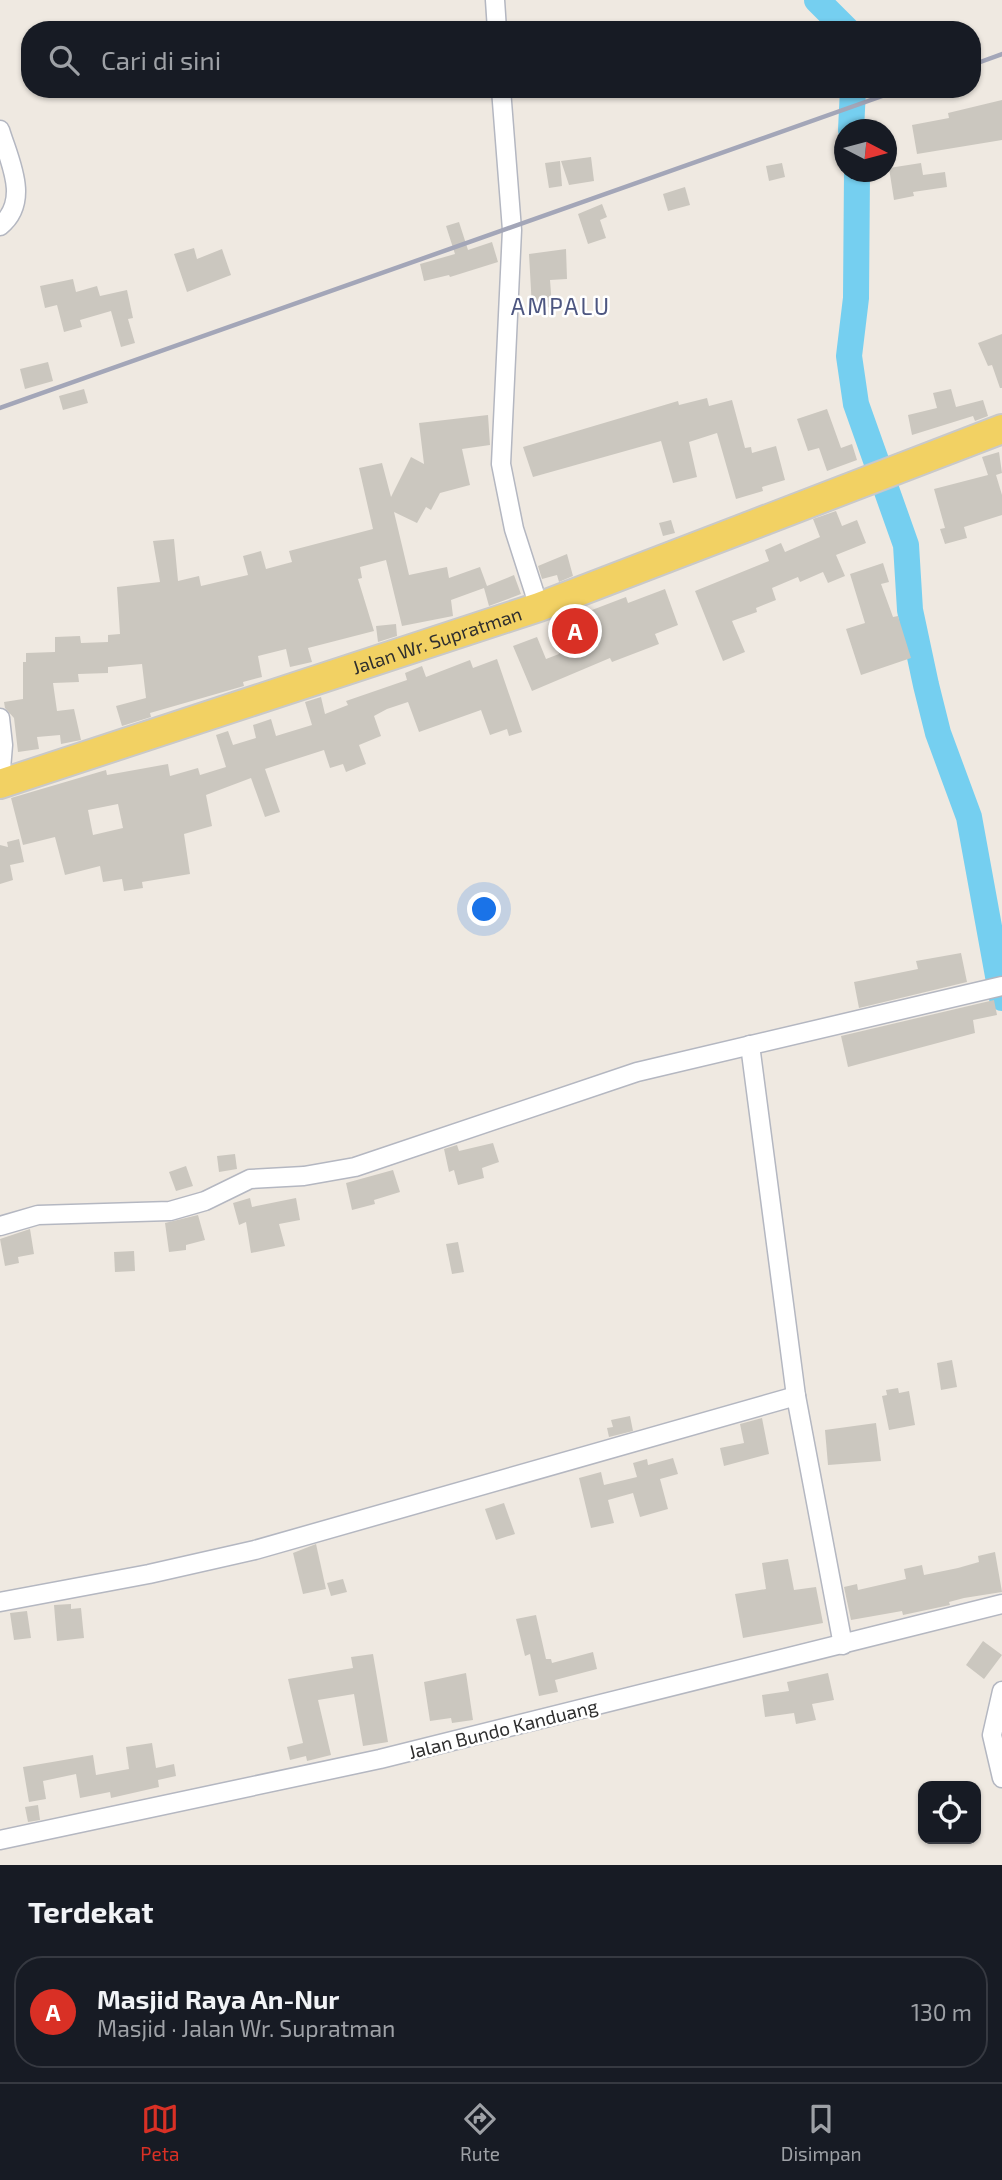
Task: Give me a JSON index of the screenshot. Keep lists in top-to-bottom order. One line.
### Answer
{"streets":{"main road":["Jalan Wr. Supratman"],"street":["Jalan Bundo Kanduang"]},"districts":["AMPALU"],"north":"right","page":{"search":"Cari di sini","pins":"A","heading":"Terdekat","list":[{"mark":"A","name":"Masjid Raya An-Nur","note":"Masjid · Jalan Wr. Supratman","value":"130 m"}],"nav":["Peta","Rute","Disimpan"]}}
